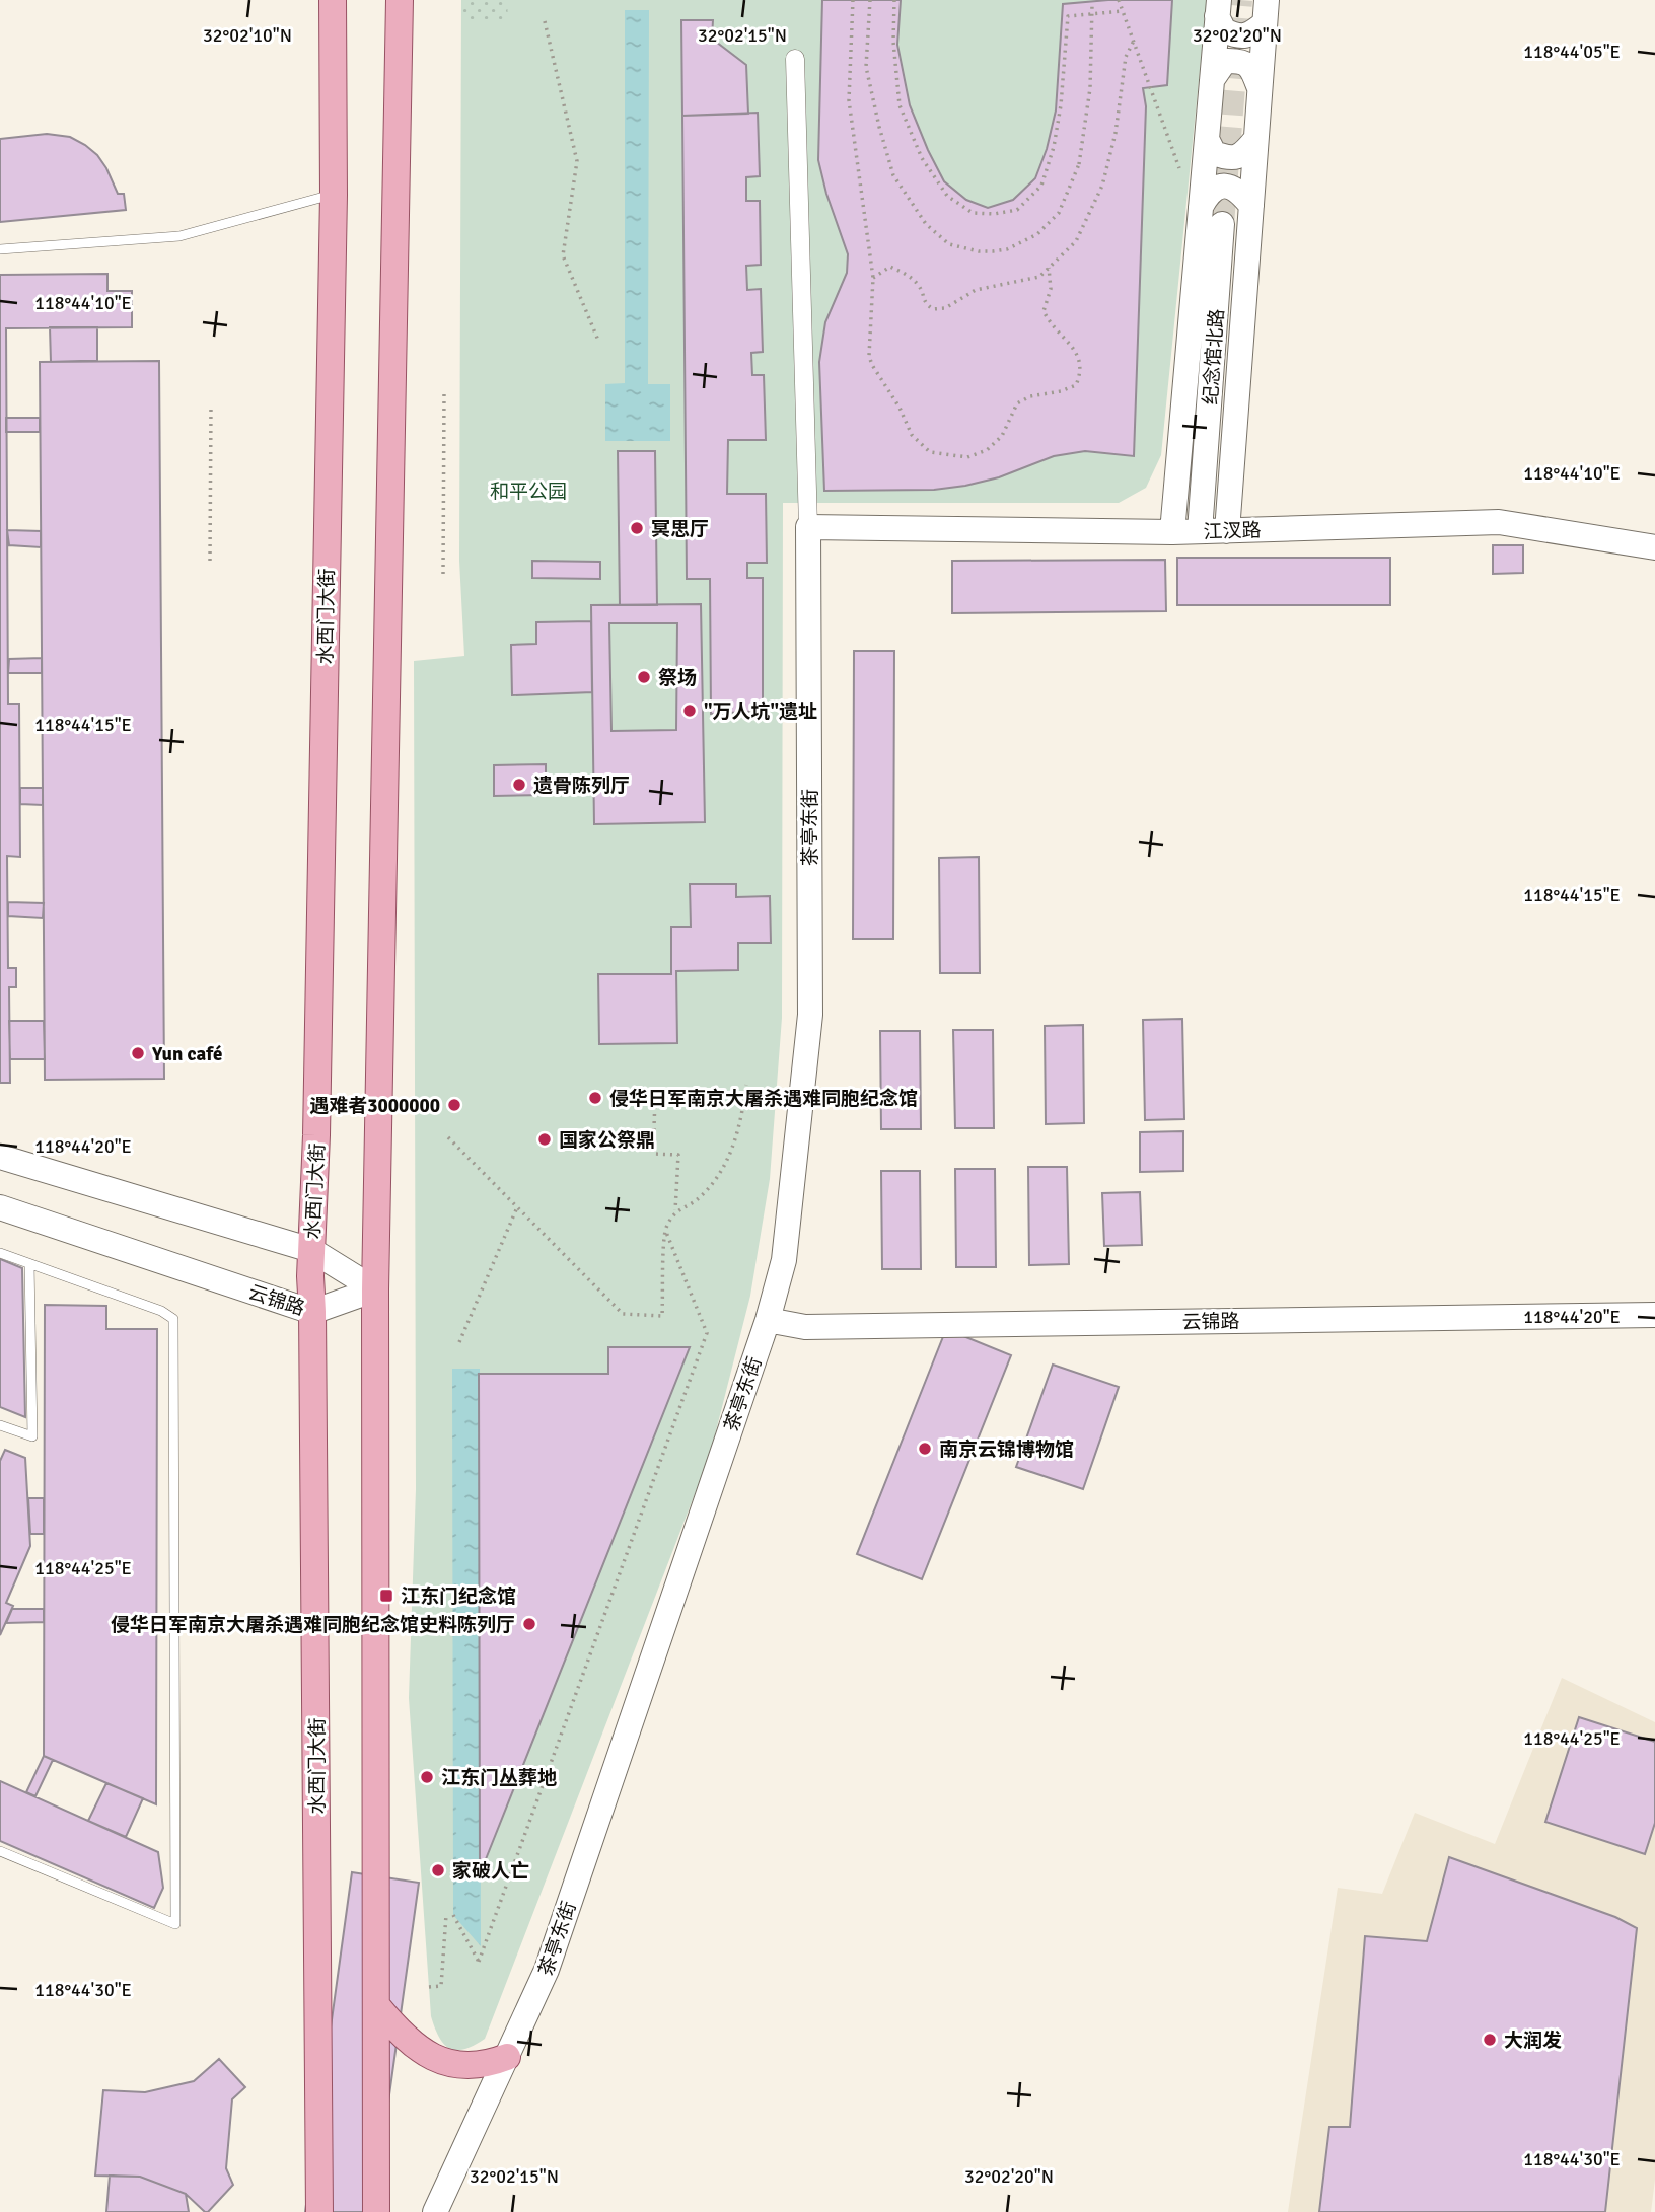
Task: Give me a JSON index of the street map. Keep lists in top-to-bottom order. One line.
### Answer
{"streets":{"main road":["水西门大街"],"street":["纪念馆北路","江汊路","茶亭东街","云锦路"]},"crossings":[["纪念馆北路","江汊路"],["江汊路","茶亭东街"],["水西门大街","云锦路"],["茶亭东街","云锦路"]],"parks":["和平公园"],"places":{"other":["冥思厅","祭场","\"万人坑\"遗址","遗骨陈列厅","Yun café","侵华日军南京大屠杀遇难同胞纪念馆","遇难者3000000","国家公祭鼎","南京云锦博物馆","侵华日军南京大屠杀遇难同胞纪念馆史料陈列厅","江东门丛葬地","家破人亡","大润发"],"transit":["江东门纪念馆"]},"coordinates":["32°02'10\"N","32°02'15\"N","32°02'20\"N","118°44'05\"E","118°44'10\"E","118°44'15\"E","118°44'20\"E","118°44'25\"E","118°44'30\"E"]}
